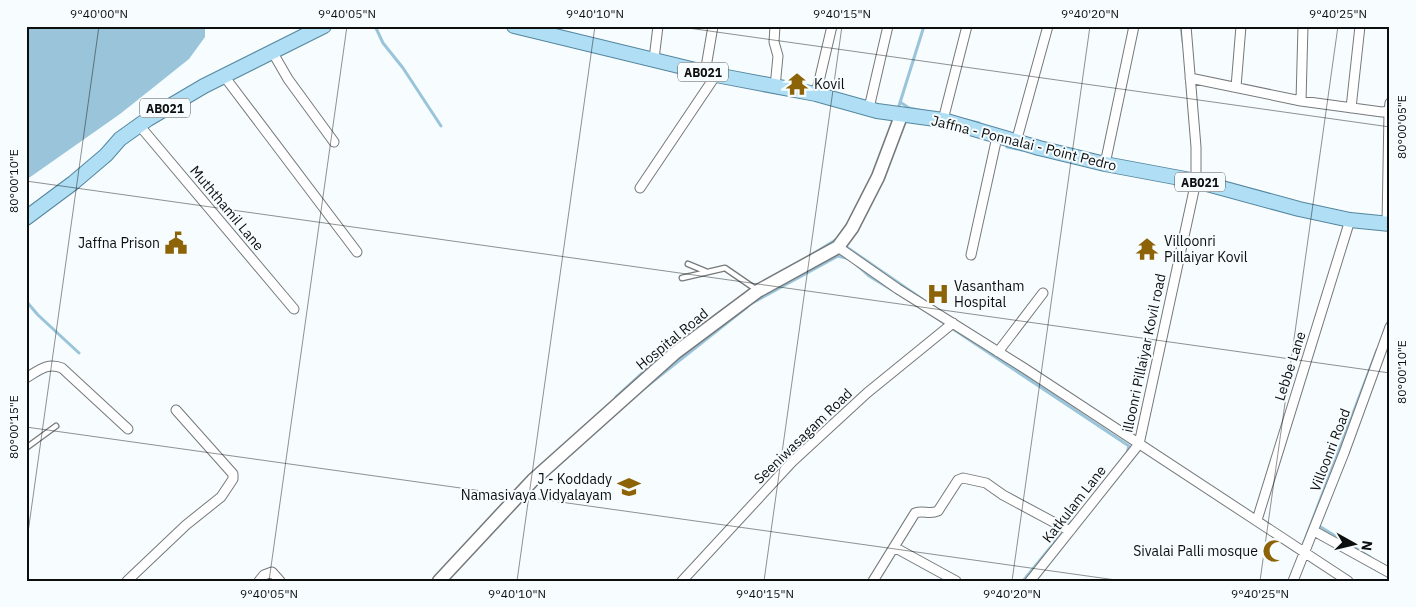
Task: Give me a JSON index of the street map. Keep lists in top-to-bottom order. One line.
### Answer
{"streets":{"main road":["AB021","Jaffna - Ponnalai - Point Pedro"],"street":["Muththamil Lane","Hospital Road","illoonri Pillaiyar Kovil road","Lebbe Lane","Seeniwasagam Road","Villoonri Road","Katkulam Lane"]},"crossings":[["AB021","Muththamil Lane"],["Jaffna - Ponnalai - Point Pedro","Hospital Road"],["Jaffna - Ponnalai - Point Pedro","illoonri Pillaiyar Kovil road"],["Jaffna - Ponnalai - Point Pedro","Lebbe Lane"],["illoonri Pillaiyar Kovil road","Katkulam Lane"]],"places":{"temple":["Kovil","Villoonri Pillaiyar Kovil"],"public building":["Jaffna Prison"],"hospital":["Vasantham Hospital"],"school or university":["J - Koddady Namasivaya Vidyalayam"],"mosque":["Sivalai Palli mosque"]},"north":"right","coordinates":["9°40'00\"N","9°40'05\"N","9°40'10\"N","9°40'15\"N","9°40'20\"N","9°40'25\"N","80°00'05\"E","80°00'10\"E","80°00'15\"E"]}
